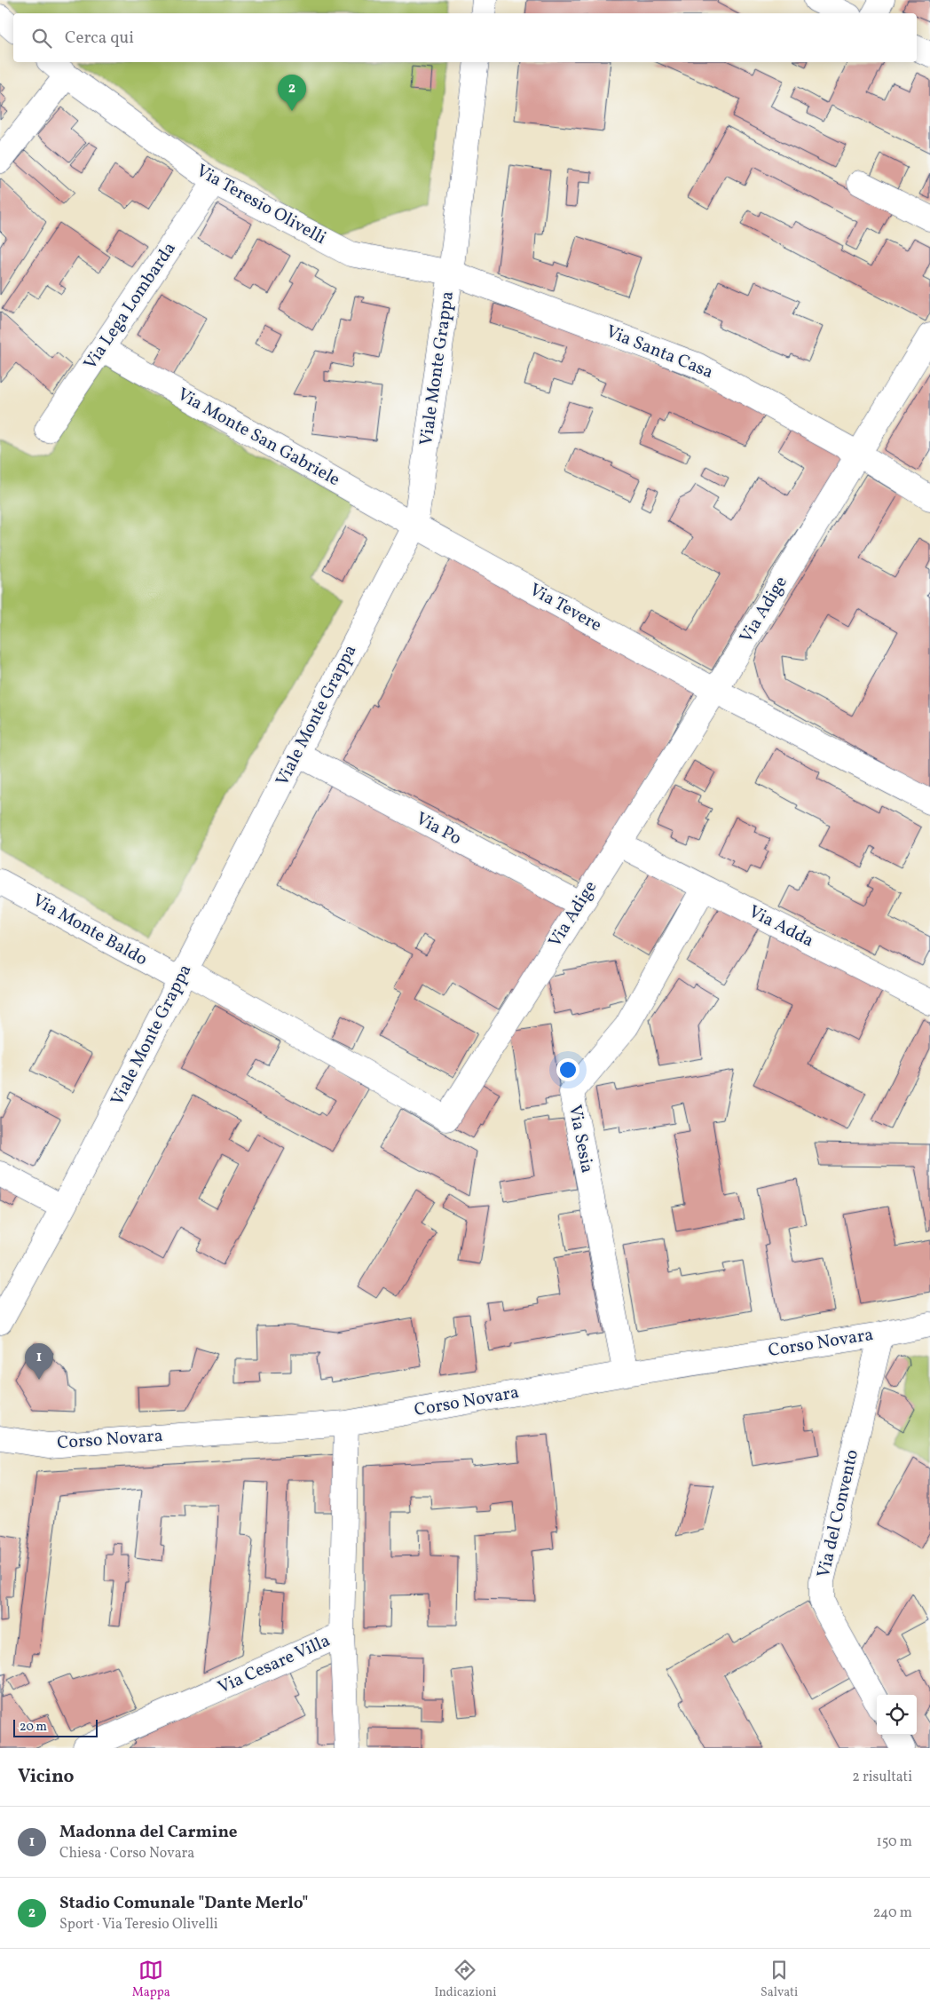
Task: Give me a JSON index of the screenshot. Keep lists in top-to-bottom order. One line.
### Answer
{"streets":{"street":["Via Teresio Olivelli","Via Lega Lombarda","Via Santa Casa","Viale Monte Grappa","Via Monte San Gabriele","Via Tevere","Via Adige","Via Po","Via Adda","Via Monte Baldo","Via Sesia","Corso Novara","Via del Convento","Via Cesare Villa"]},"crossings":[["Via Teresio Olivelli","Via Lega Lombarda"],["Via Teresio Olivelli","Via Santa Casa"],["Via Teresio Olivelli","Viale Monte Grappa"],["Via Lega Lombarda","Via Monte San Gabriele"],["Via Santa Casa","Viale Monte Grappa"],["Via Santa Casa","Via Adige"],["Viale Monte Grappa","Via Monte San Gabriele"],["Viale Monte Grappa","Via Tevere"],["Viale Monte Grappa","Via Adige"],["Viale Monte Grappa","Via Po"],["Viale Monte Grappa","Via Monte Baldo"],["Via Monte San Gabriele","Via Tevere"],["Via Tevere","Via Adige"],["Via Adige","Via Po"],["Via Adige","Via Monte Baldo"],["Via Adda","Via Sesia"],["Via Sesia","Corso Novara"],["Corso Novara","Via del Convento"],["Corso Novara","Via Cesare Villa"]],"scale_bar":"20 m","page":{"search":"Cerca qui","pins":["2","1"],"scale":"20 m","heading":["Vicino","2 risultati"],"list":[{"mark":"1","name":"Madonna del Carmine","note":"Chiesa · Corso Novara","value":"150 m"},{"mark":"2","name":"Stadio Comunale \"Dante Merlo\"","note":"Sport · Via Teresio Olivelli","value":"240 m"}],"nav":["Mappa","Indicazioni","Salvati"]}}
